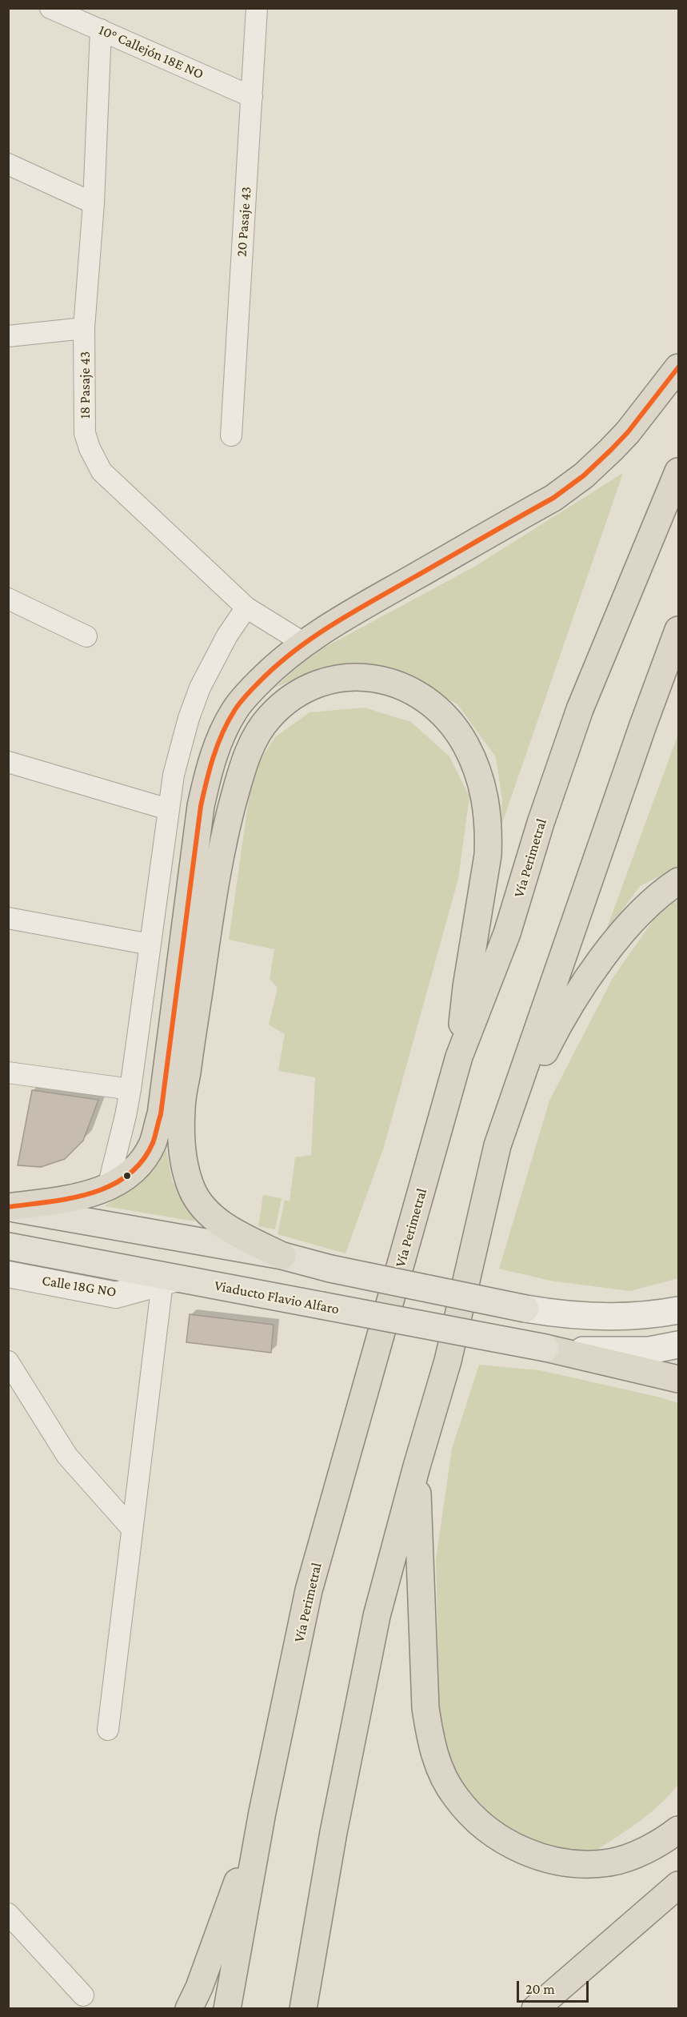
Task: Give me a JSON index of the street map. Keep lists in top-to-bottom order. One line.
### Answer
{"streets":{"highway":["Vía Perimetral"],"main road":["Viaducto Flavio Alfaro"],"street":["10° Callejón 18E NO","20 Pasaje 43","18 Pasaje 43","Calle 18G NO"]},"crossings":[["10° Callejón 18E NO","20 Pasaje 43"],["10° Callejón 18E NO","18 Pasaje 43"],["Calle 18G NO","Viaducto Flavio Alfaro"]],"scale_bar":"20 m"}
